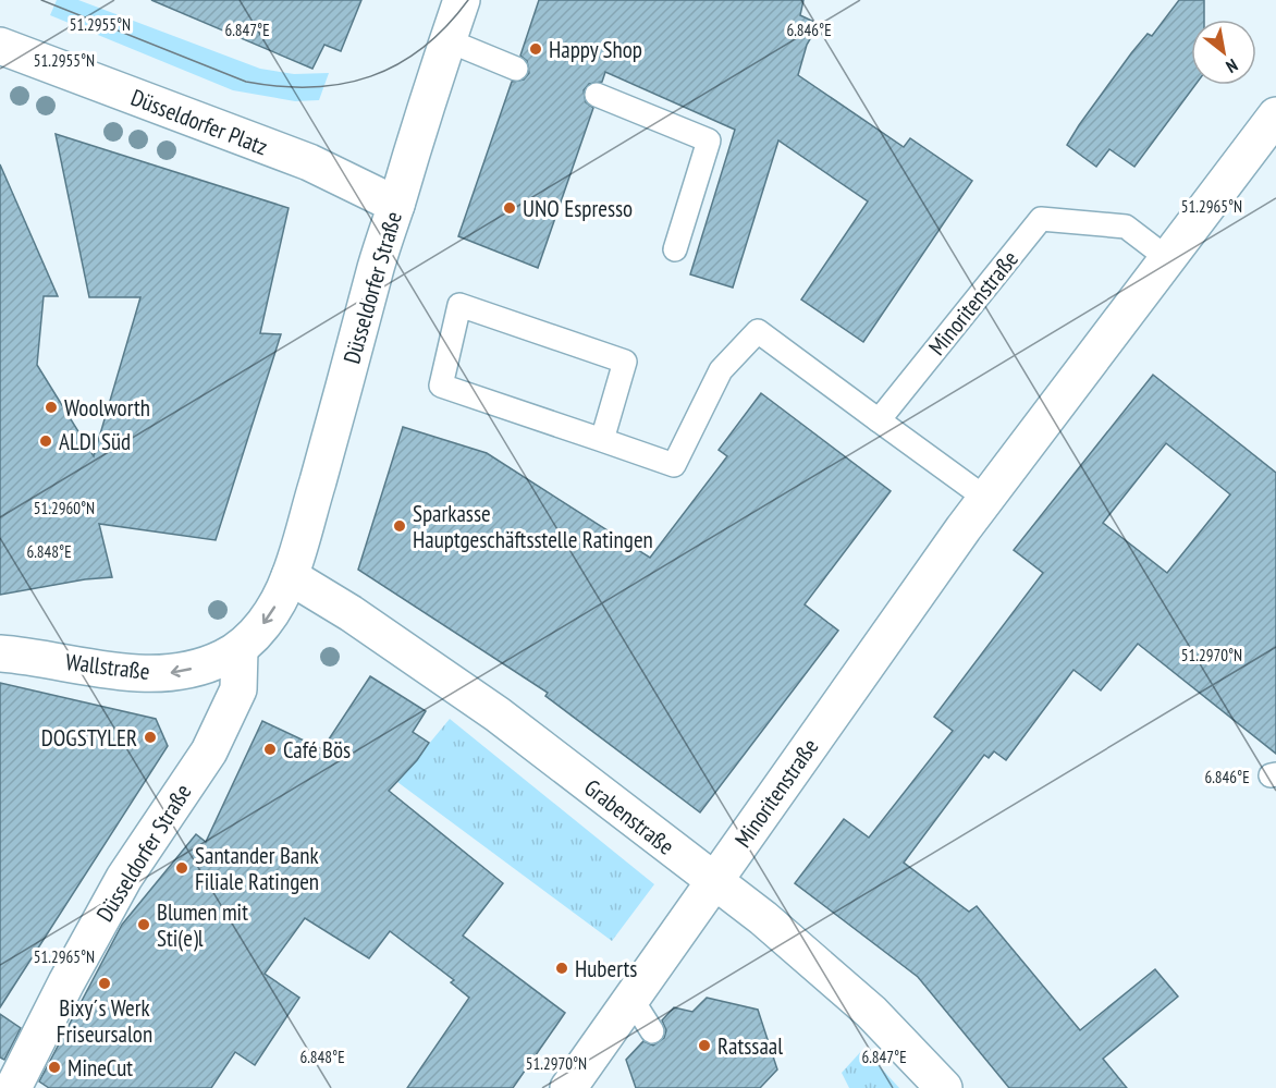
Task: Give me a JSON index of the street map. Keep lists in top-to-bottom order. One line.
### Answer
{"streets":{"street":["Düsseldorfer Platz","Düsseldorfer Straße","Minoritenstraße","Wallstraße","Grabenstraße"]},"crossings":[["Düsseldorfer Platz","Düsseldorfer Straße"],["Düsseldorfer Straße","Wallstraße"],["Düsseldorfer Straße","Grabenstraße"],["Minoritenstraße","Grabenstraße"],["Wallstraße","Grabenstraße"]],"one_way":["Wallstraße"],"places":["Happy Shop","UNO Espresso","Woolworth","ALDI Süd","Sparkasse Hauptgeschäftsstelle Ratingen","DOGSTYLER","Café Bös","Santander Bank Filiale Ratingen","Blumen mit Sti(e)l","Huberts","Bixy´s Werk Friseursalon","Ratssaal","MineCut"],"north":"bottom right","coordinates":["51.2955°N","6.847°E","6.846°E","51.2965°N","51.2960°N","6.848°E","51.2970°N"]}
